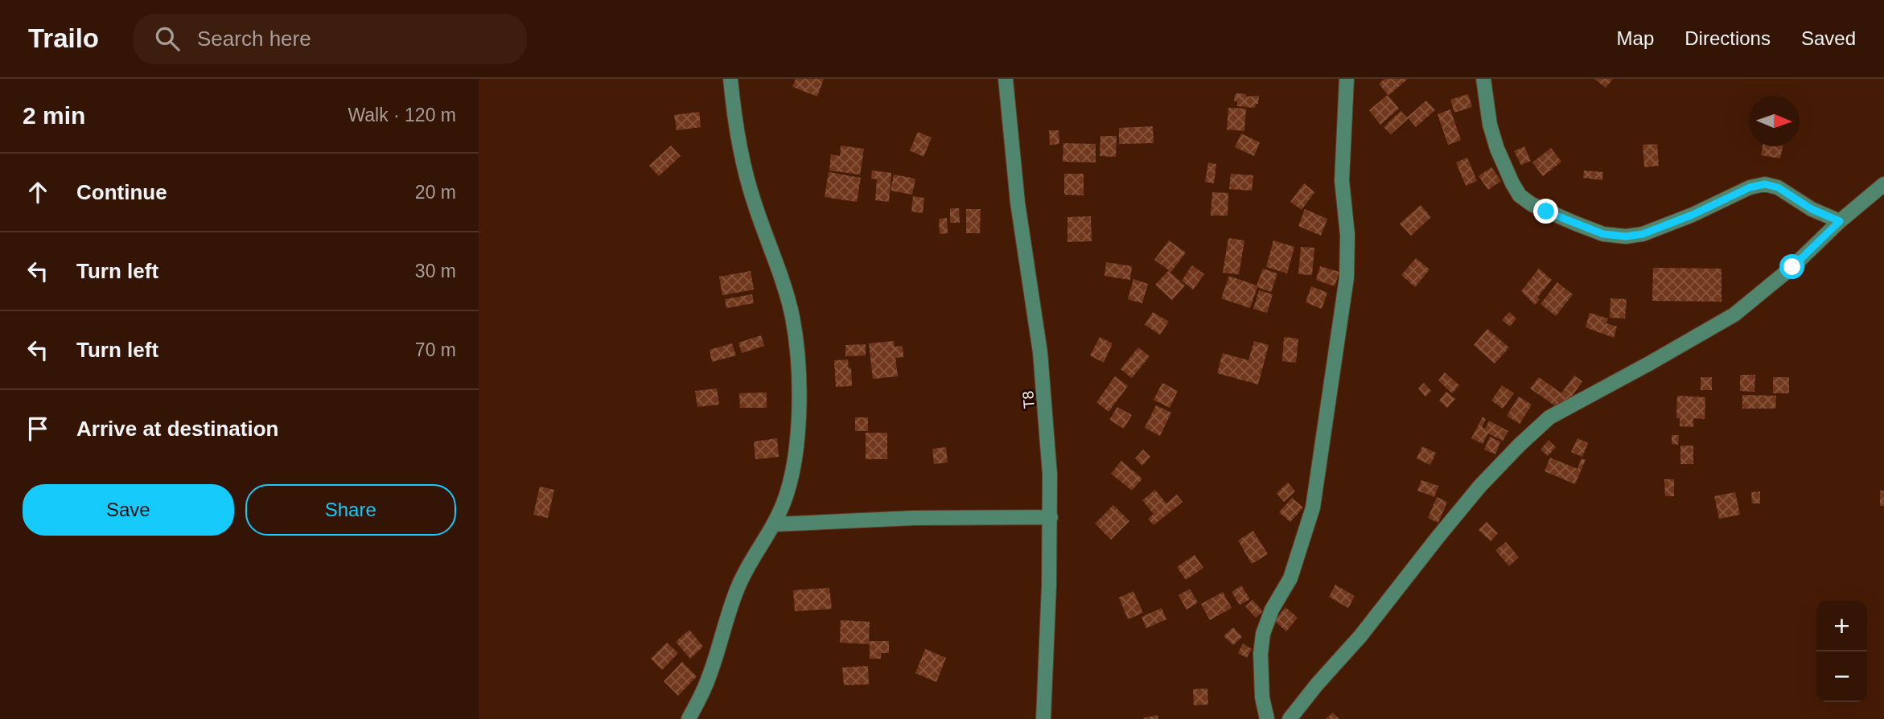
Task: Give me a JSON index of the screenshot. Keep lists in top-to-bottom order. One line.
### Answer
{"streets":{"street":["T8"]},"north":"right","page":{"header":"Trailo","search":"Search here","nav":["Map","Directions","Saved"],"heading":["2 min","Walk · 120 m"],"list":[["Continue","20 m"],["Turn left","30 m"],["Turn left","70 m"],"Arrive at destination"],"buttons":["Save","Share"],"map_buttons":["+","−"]}}
